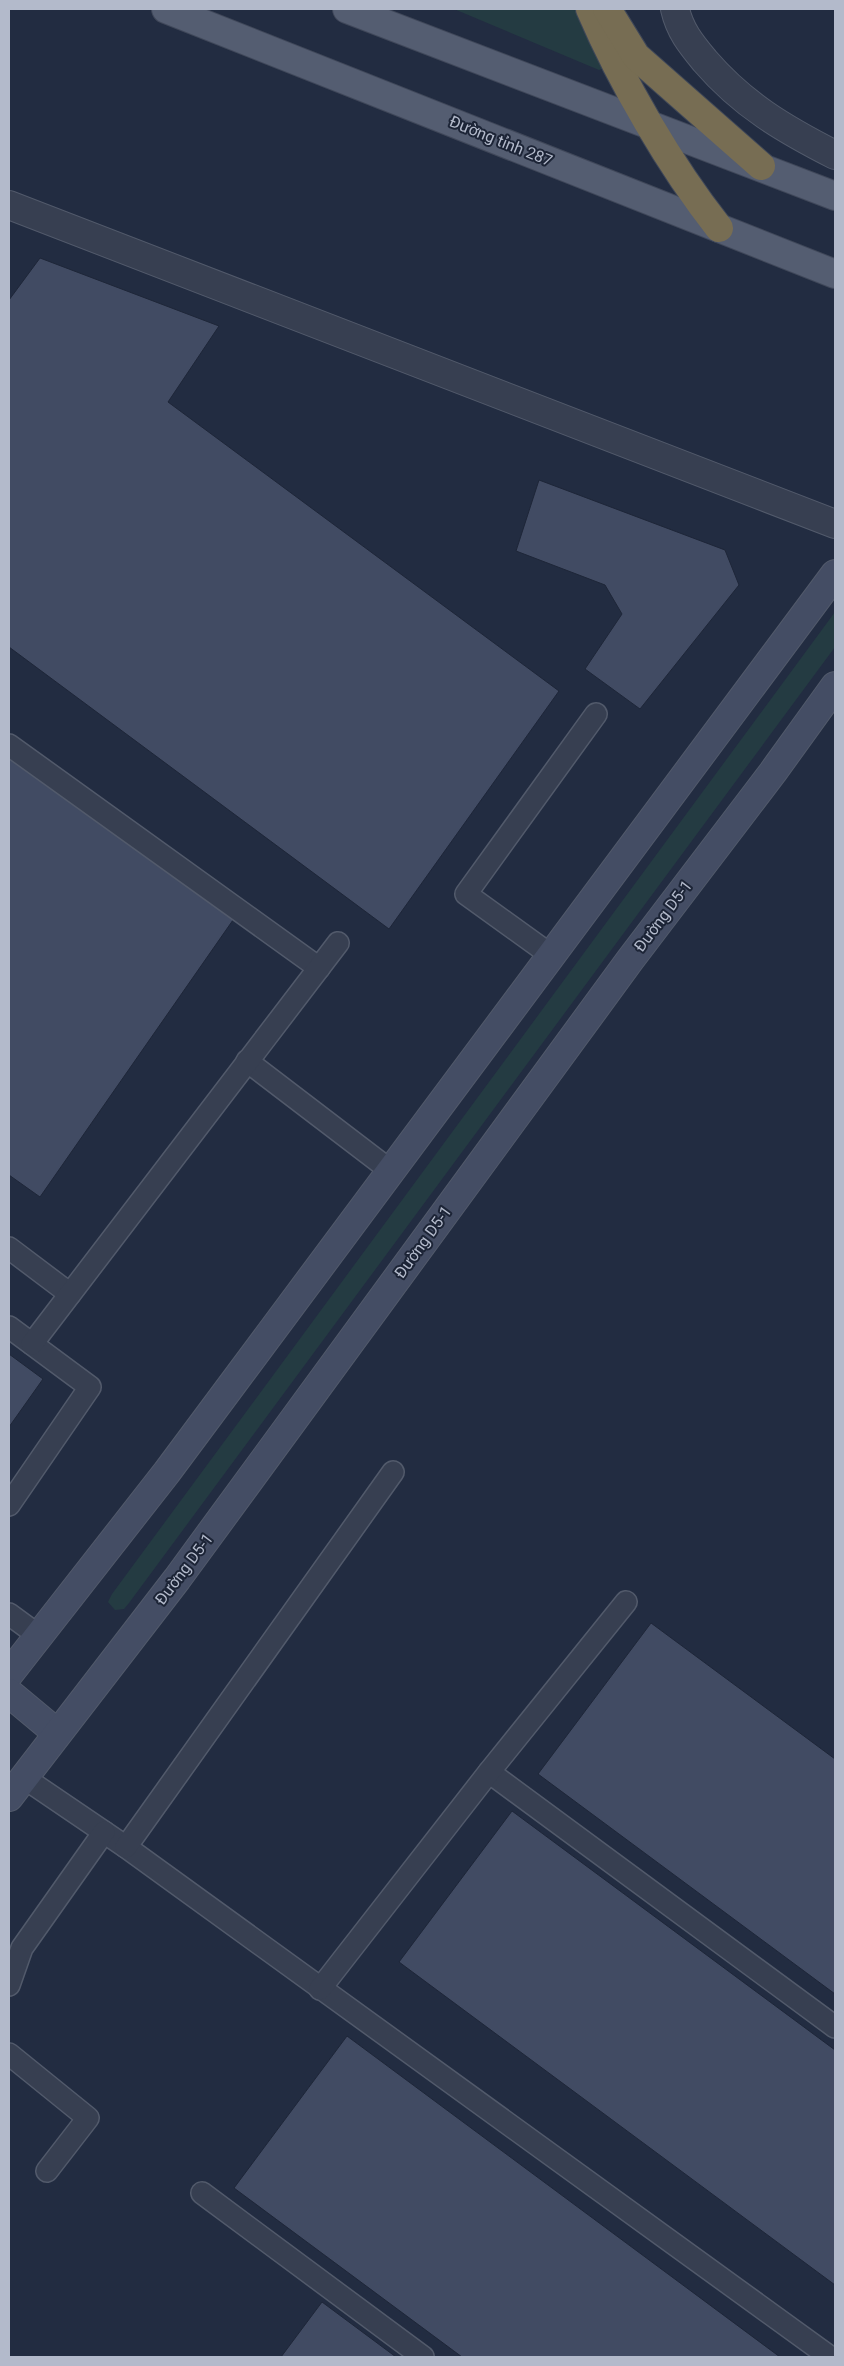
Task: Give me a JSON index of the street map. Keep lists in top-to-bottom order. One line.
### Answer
{"streets":{"main road":["Đường tỉnh 287","Đường D5-1"]}}
